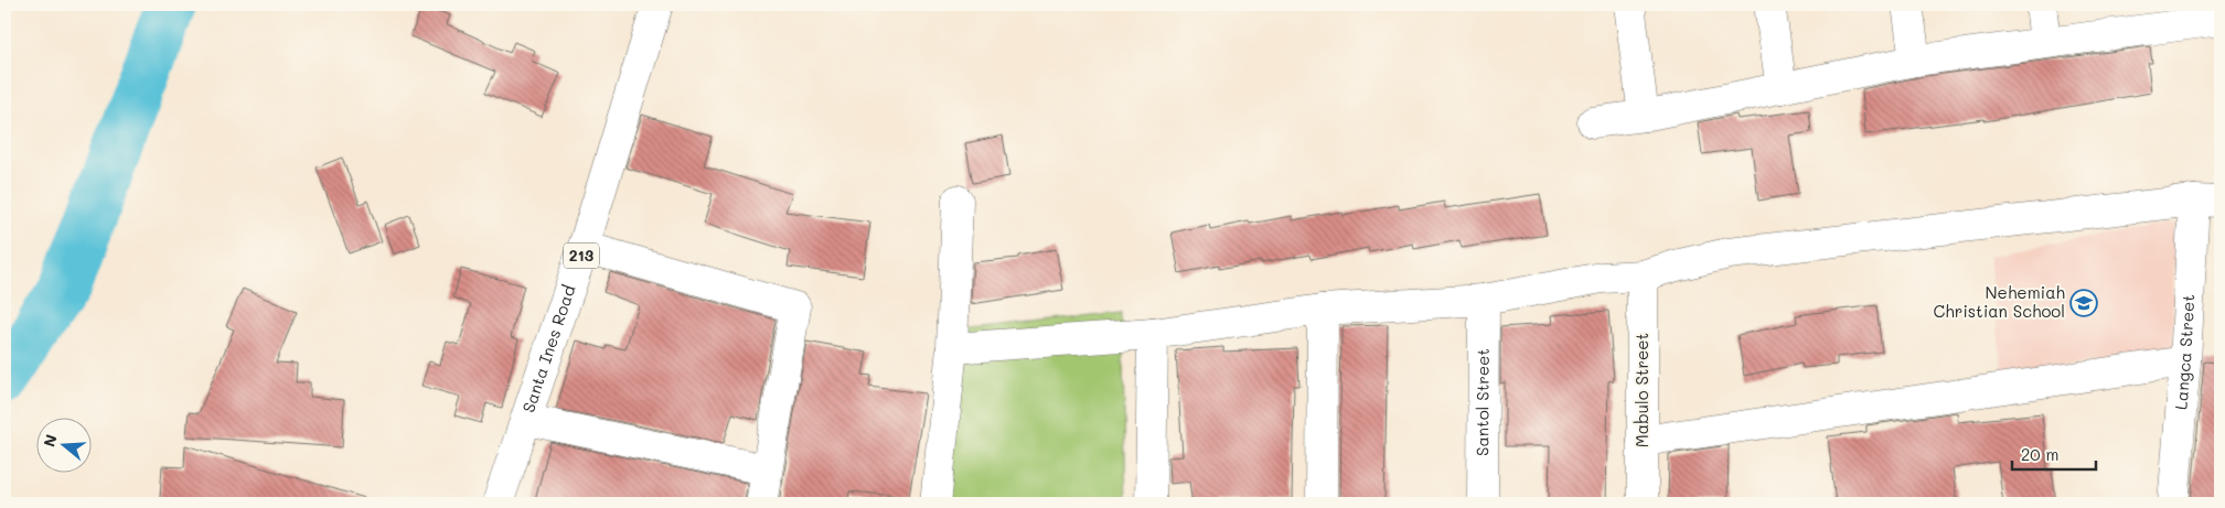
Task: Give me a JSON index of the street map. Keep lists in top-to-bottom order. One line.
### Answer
{"streets":{"street":["213","Santa Ines Road","Langca Street","Mabulo Street","Santol Street"]},"places":{"school or university":["Nehemiah Christian School"]},"scale_bar":"20 m","north":"left"}
